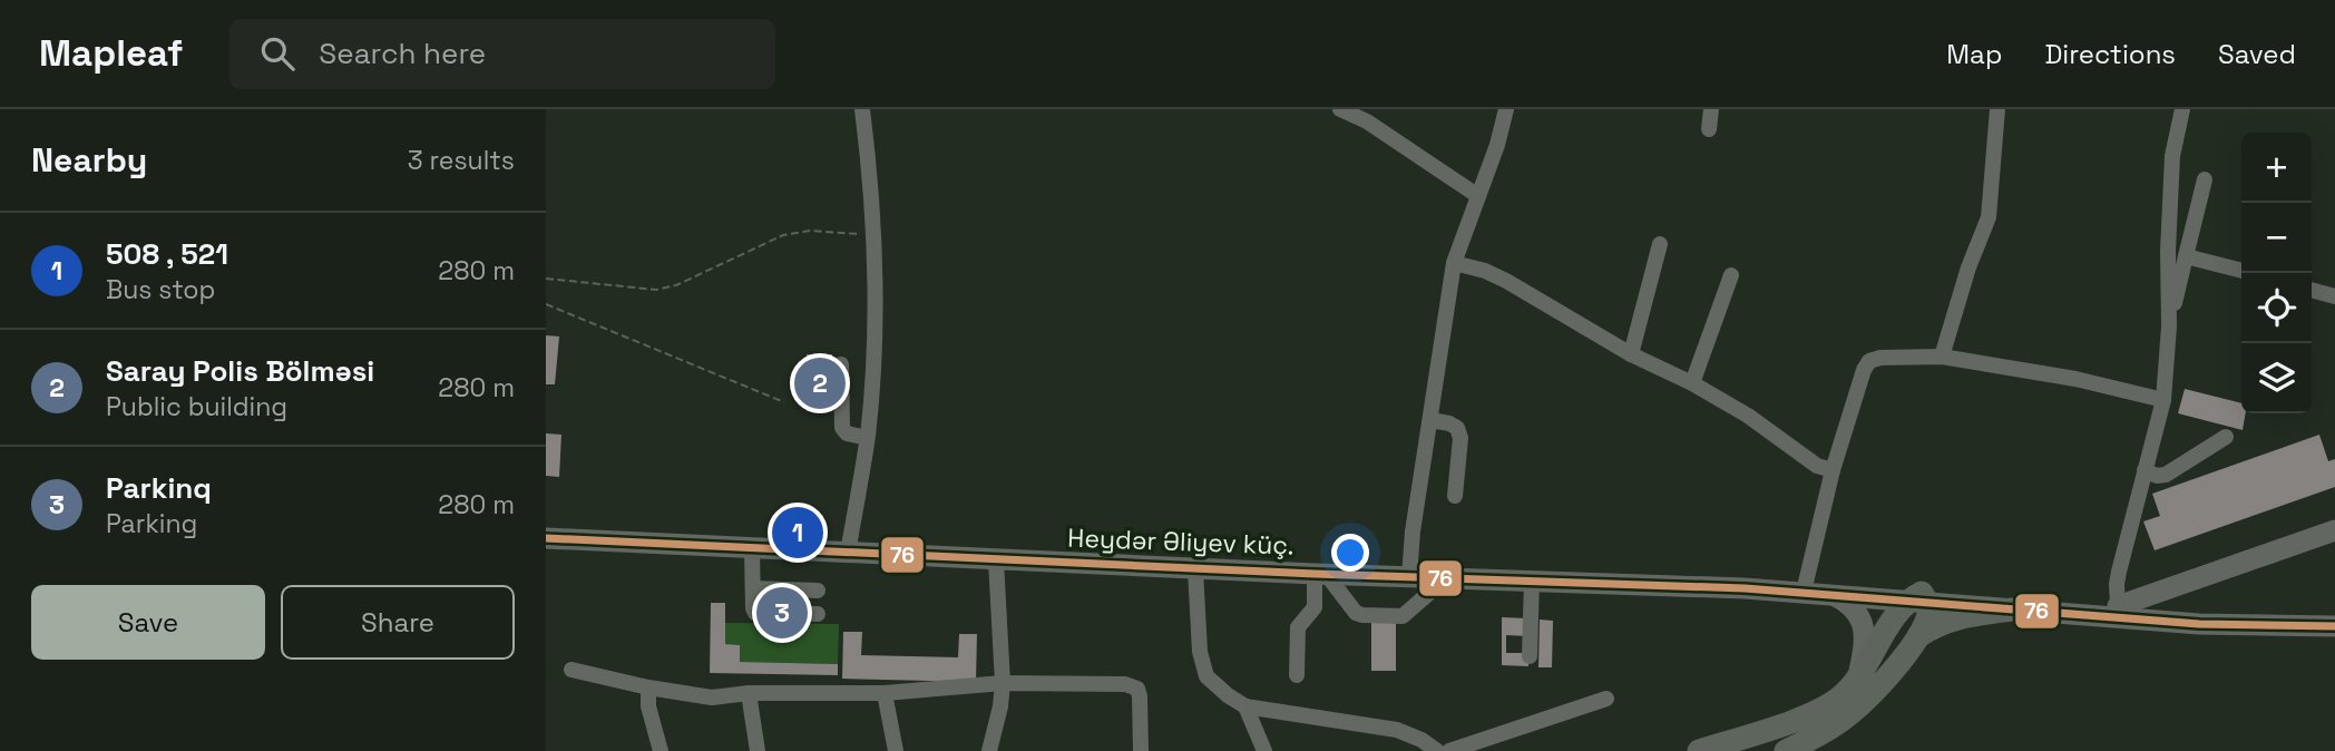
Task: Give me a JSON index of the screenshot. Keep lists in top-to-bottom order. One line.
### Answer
{"streets":{"main road":["Heydər Əliyev küç."]},"lines":["transit line 76"],"page":{"header":"Mapleaf","search":"Search here","nav":["Map","Directions","Saved"],"heading":["Nearby","3 results"],"map_buttons":["+","−"],"list":[{"mark":"1","name":"508 , 521","note":"Bus stop","value":"280 m"},{"mark":"2","name":"Saray Polis Bölməsi","note":"Public building","value":"280 m"},{"mark":"3","name":"Parkinq","note":"Parking","value":"280 m"}],"pins":["2","1","3"],"buttons":["Save","Share"]}}
